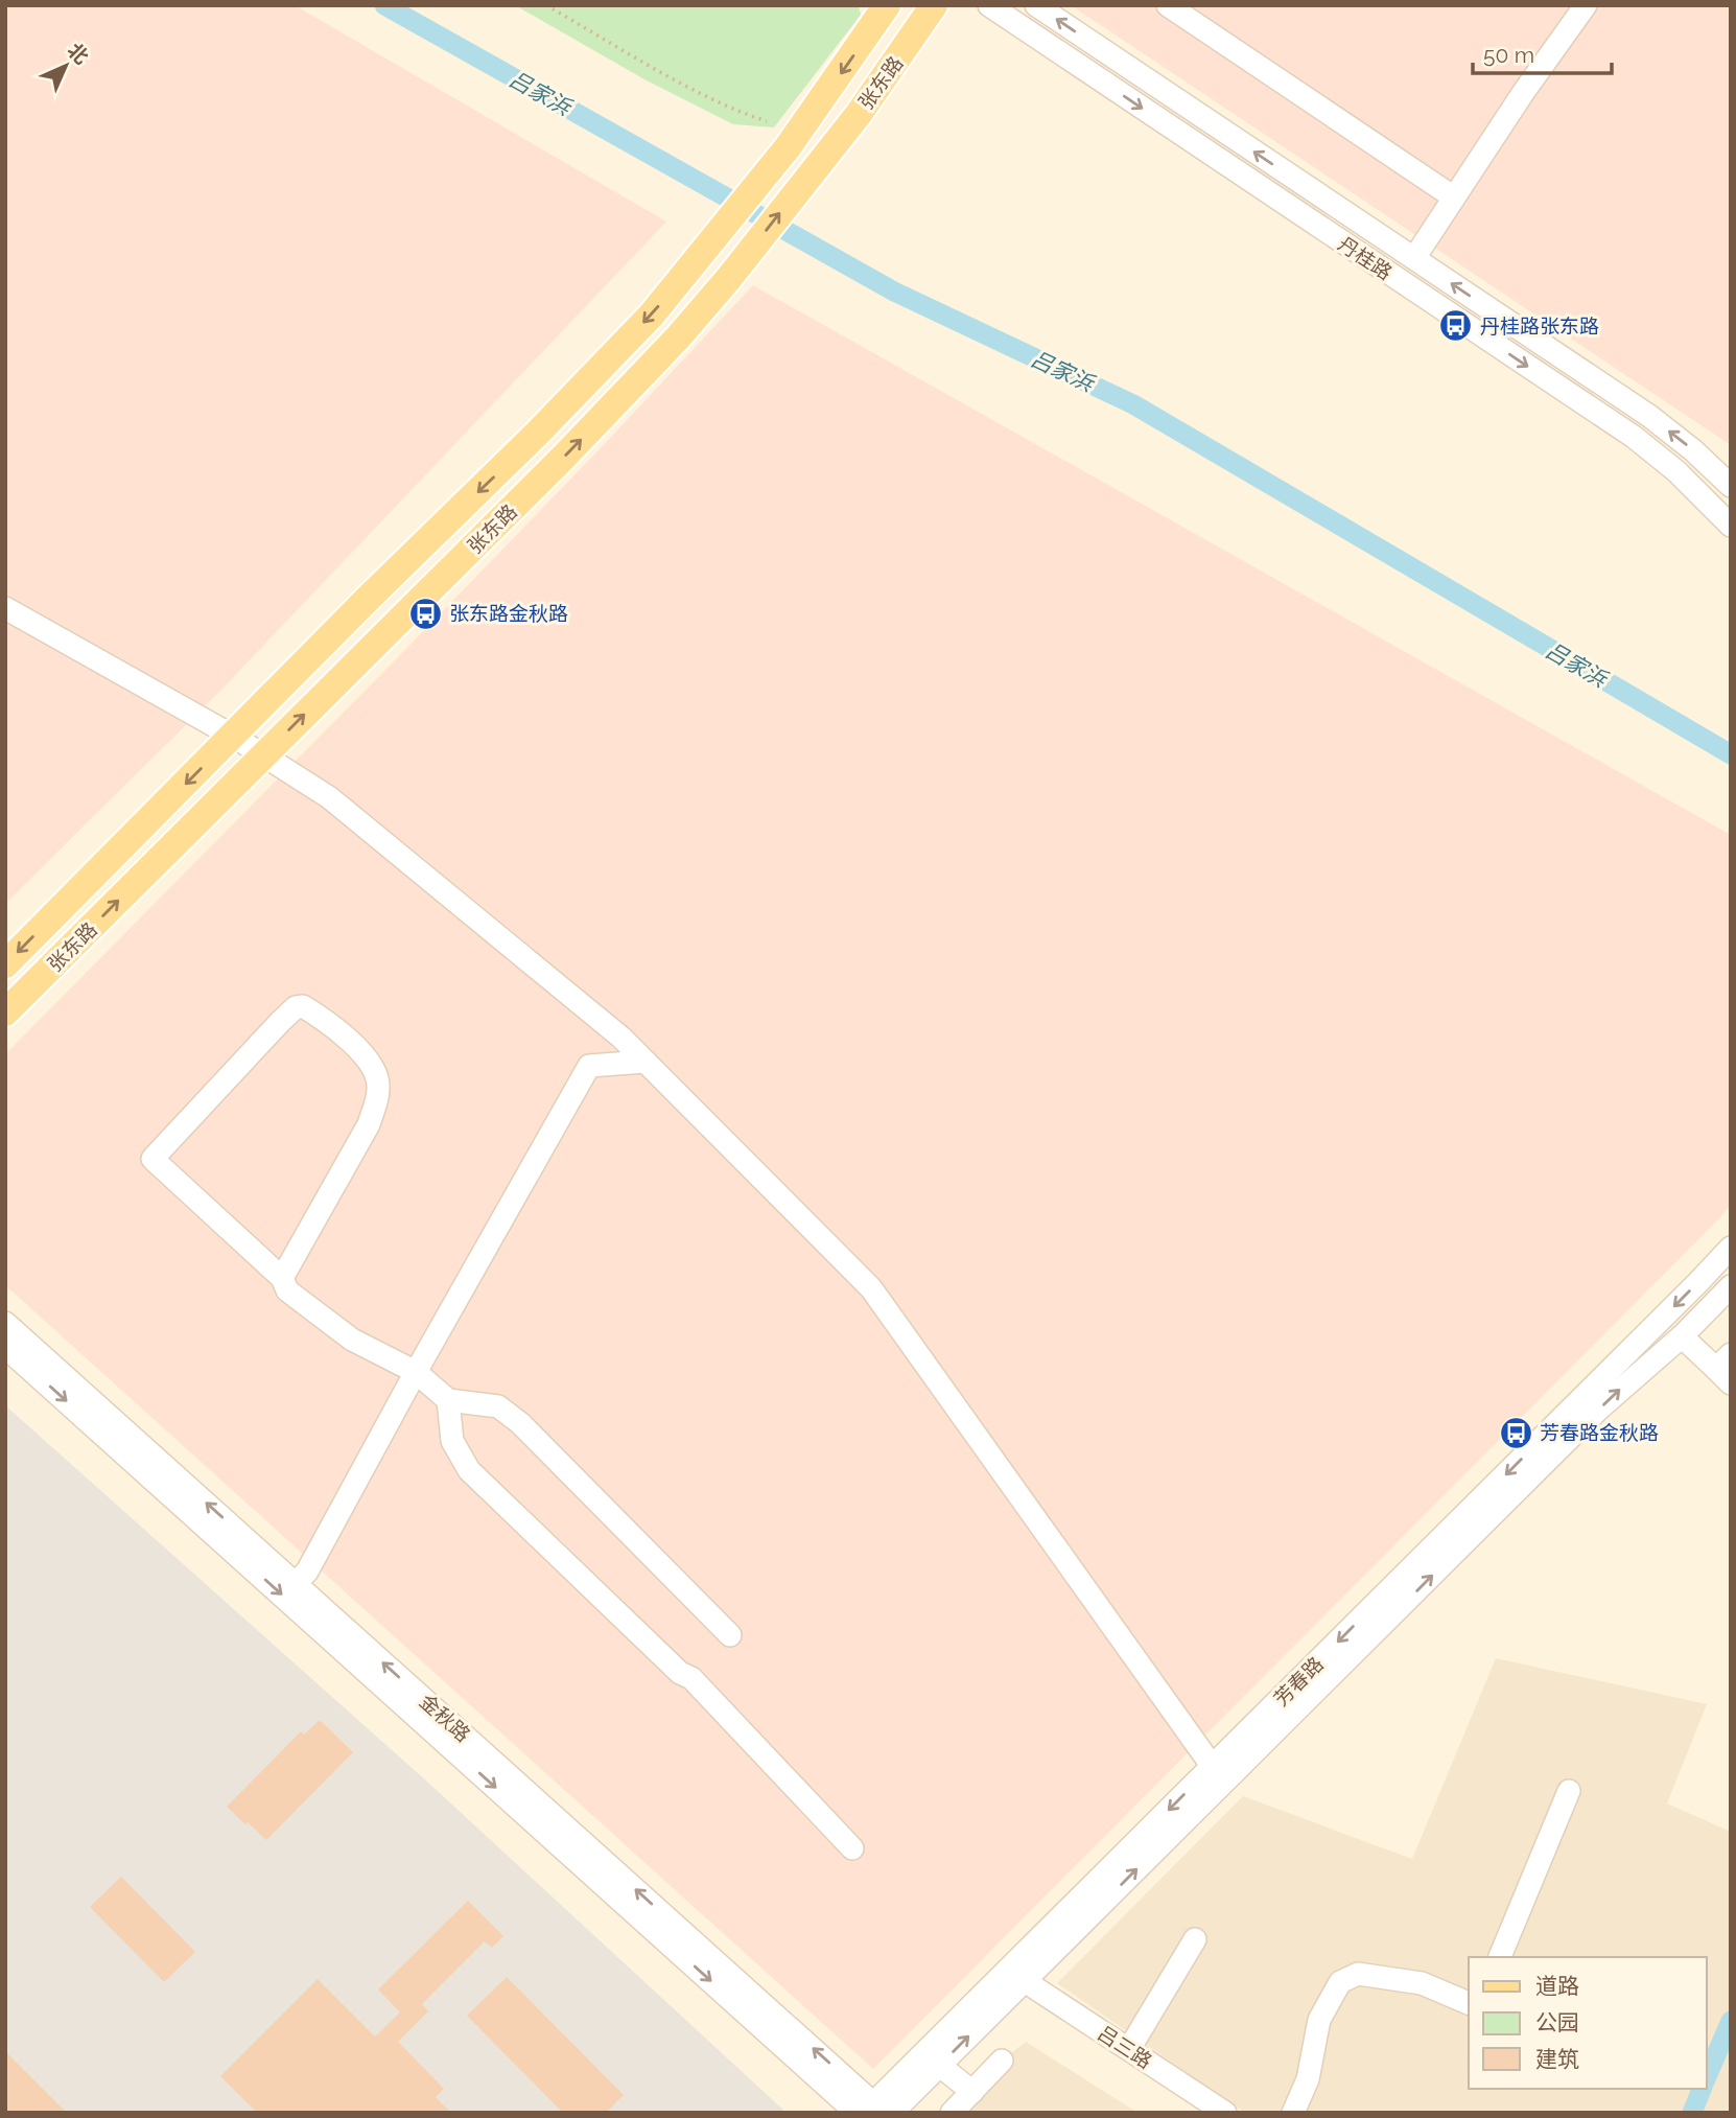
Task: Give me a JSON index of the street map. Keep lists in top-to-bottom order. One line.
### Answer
{"streets":{"main road":["张东路"],"street":["丹桂路","芳春路","金秋路","吕三路"]},"crossings":[["芳春路","金秋路"],["芳春路","吕三路"]],"water":["吕家浜"],"places":{"bus stop":["丹桂路张东路","张东路金秋路","芳春路金秋路"]},"legend":["道路","公园","建筑"],"scale_bar":"50 m","north":"top right"}
